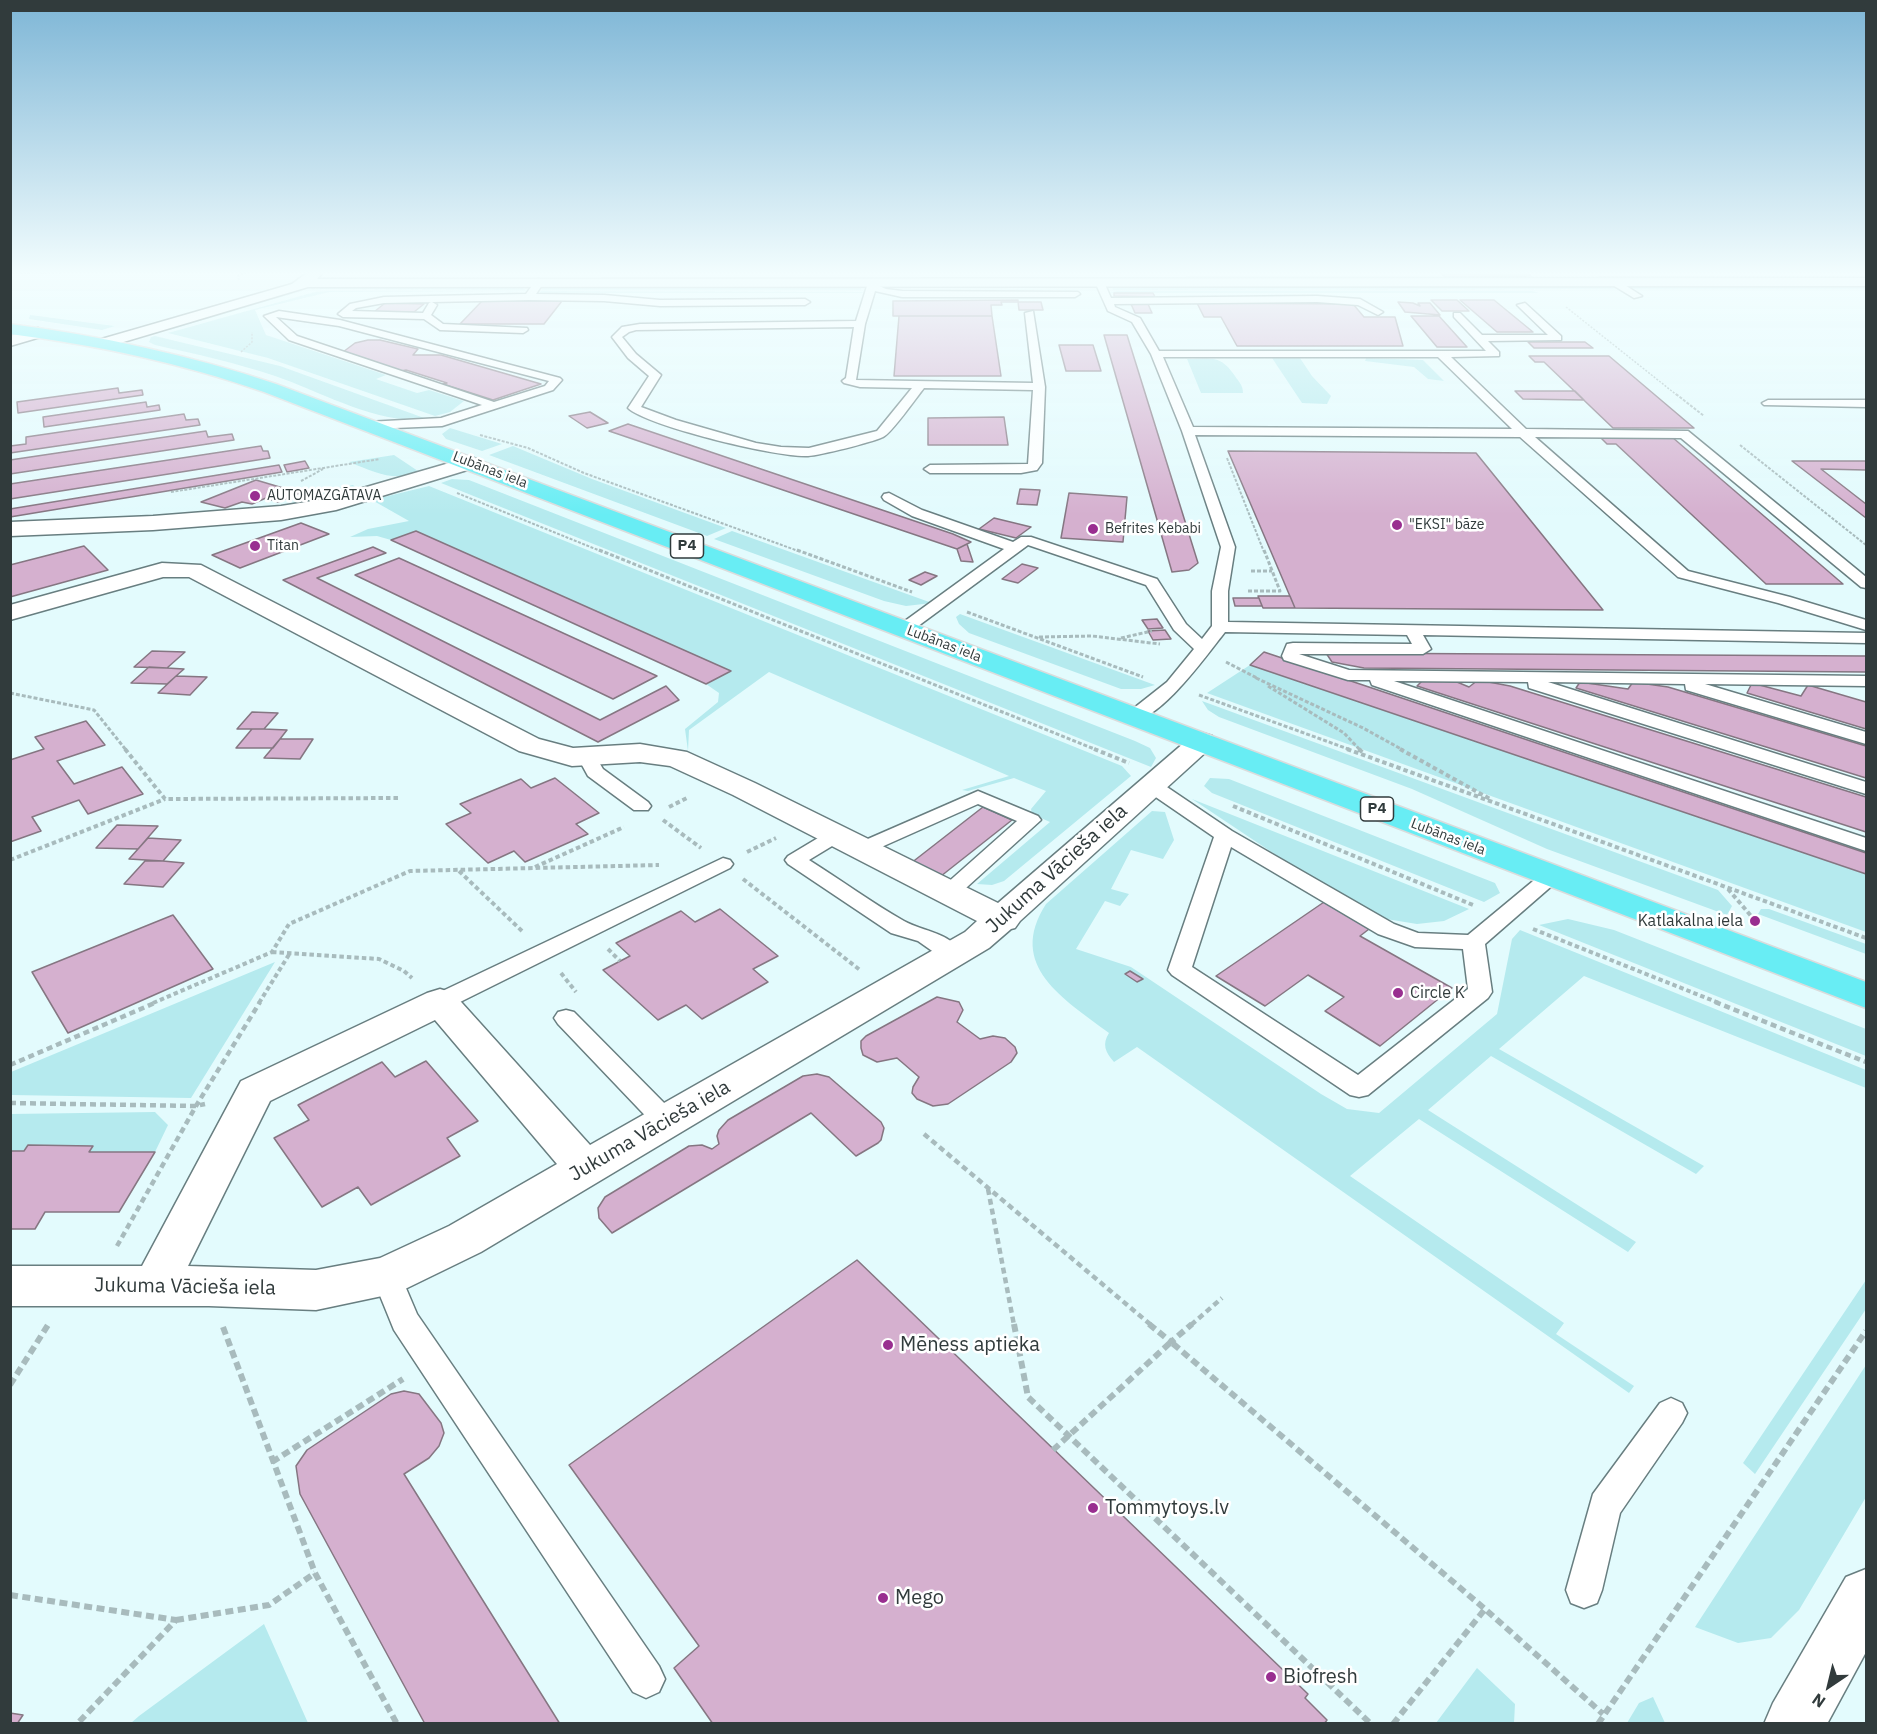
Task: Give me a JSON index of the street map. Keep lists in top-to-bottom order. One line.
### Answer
{"streets":{"main road":["Lubānas iela","P4"],"street":["Jukuma Vācieša iela"]},"crossings":[["Lubānas iela","Jukuma Vācieša iela"]],"places":["AUTOMAZGĀTAVA","\"EKSI\" bāze","Befrites Kebabi","Titan","Katlakalna iela","Circle K","Mēness aptieka","Tommytoys.lv","Mego","Biofresh"],"north":"bottom left"}
